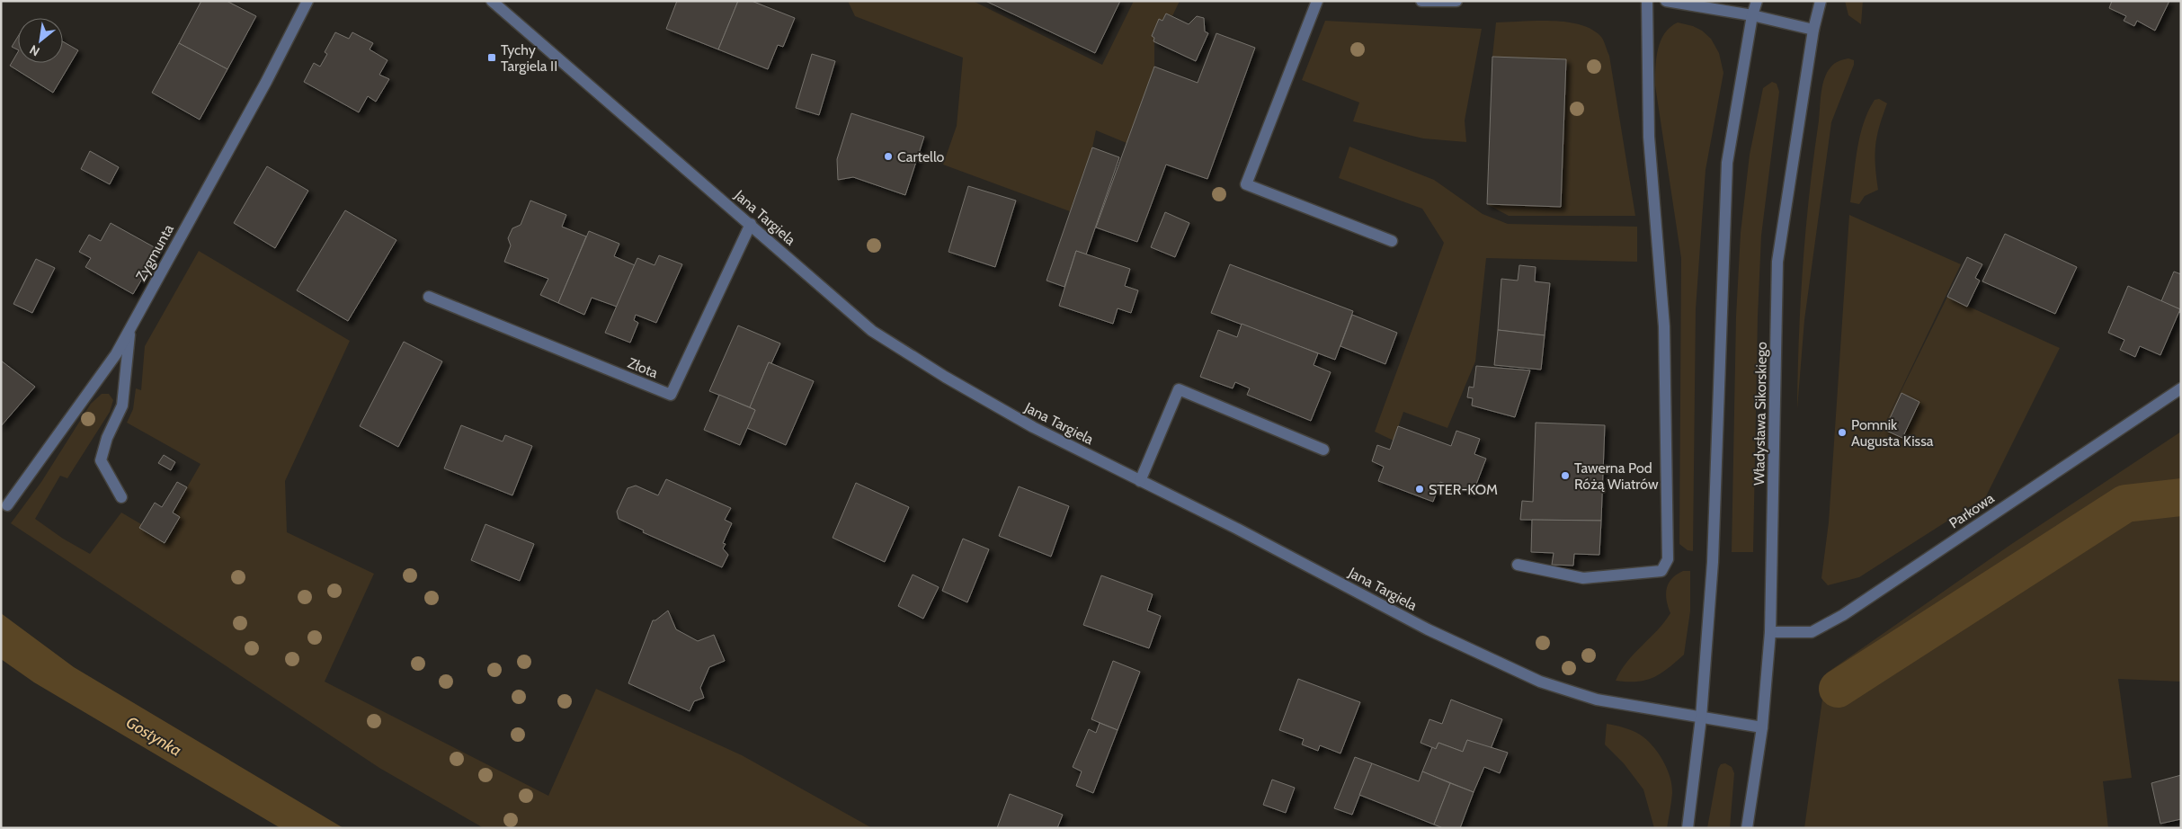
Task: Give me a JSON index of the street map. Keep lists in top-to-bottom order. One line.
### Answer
{"streets":{"street":["Jana Targiela","Zygmunta","Złota","Władysława Sikorskiego","Parkowa"]},"crossings":[["Jana Targiela","Złota"],["Jana Targiela","Władysława Sikorskiego"],["Władysława Sikorskiego","Parkowa"]],"water":["Gostynka"],"places":{"transit":["Tychy Targiela II"],"other":["Cartello","Pomnik Augusta Kissa","Tawerna Pod Różą Wiatrów","STER-KOM"]},"north":"bottom left"}
